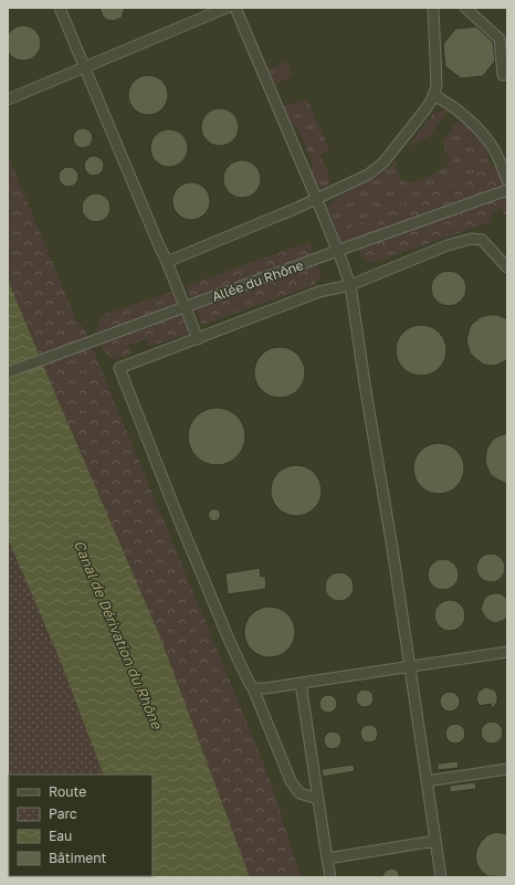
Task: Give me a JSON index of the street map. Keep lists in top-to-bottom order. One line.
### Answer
{"streets":{"street":["Allée du Rhône"]},"water":["Canal de Dérivation du Rhône"],"legend":["Route","Parc","Eau","Bâtiment"]}
